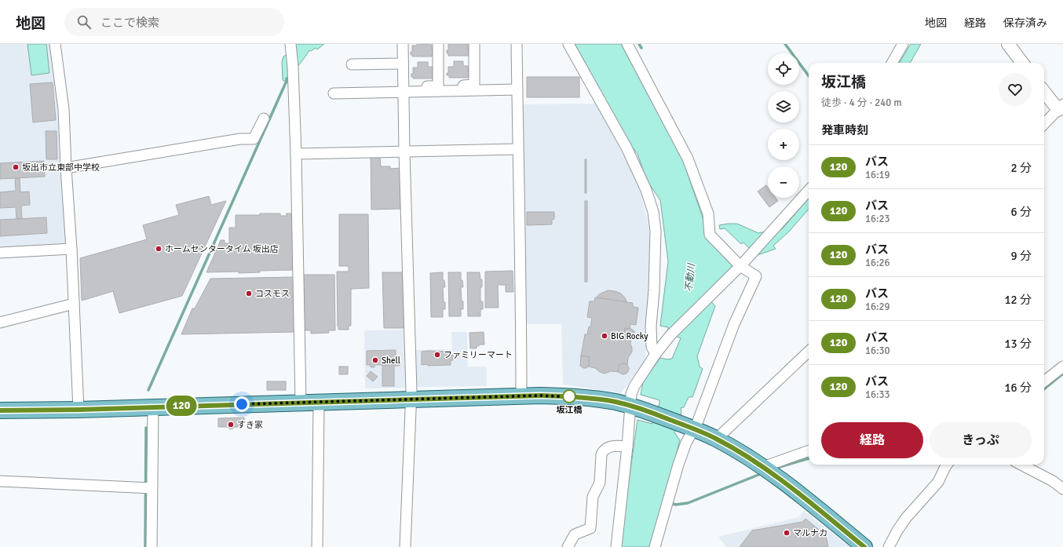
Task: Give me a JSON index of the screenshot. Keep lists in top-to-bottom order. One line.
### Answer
{"water":["不動川"],"places":["坂出市立東部中学校","ホームセンタータイム 坂出店","コスモス","BIG Rocky","ファミリーマート","Shell","坂江橋","すき家","マルナカ"],"lines":["bus line 120"],"page":{"header":"地図","search":"ここで検索","nav":["地図","経路","保存済み"],"on_map":"120","map_buttons":["+","−"],"heading":[["坂江橋","徒歩 · 4 分 · 240 m"],"発車時刻"],"list":[{"mark":"120","name":"バス","note":"16:19","value":"2 分"},{"mark":"120","name":"バス","note":"16:23","value":"6 分"},{"mark":"120","name":"バス","note":"16:26","value":"9 分"},{"mark":"120","name":"バス","note":"16:29","value":"12 分"},{"mark":"120","name":"バス","note":"16:30","value":"13 分"},{"mark":"120","name":"バス","note":"16:33","value":"16 分"}],"buttons":["経路","きっぷ"]}}
